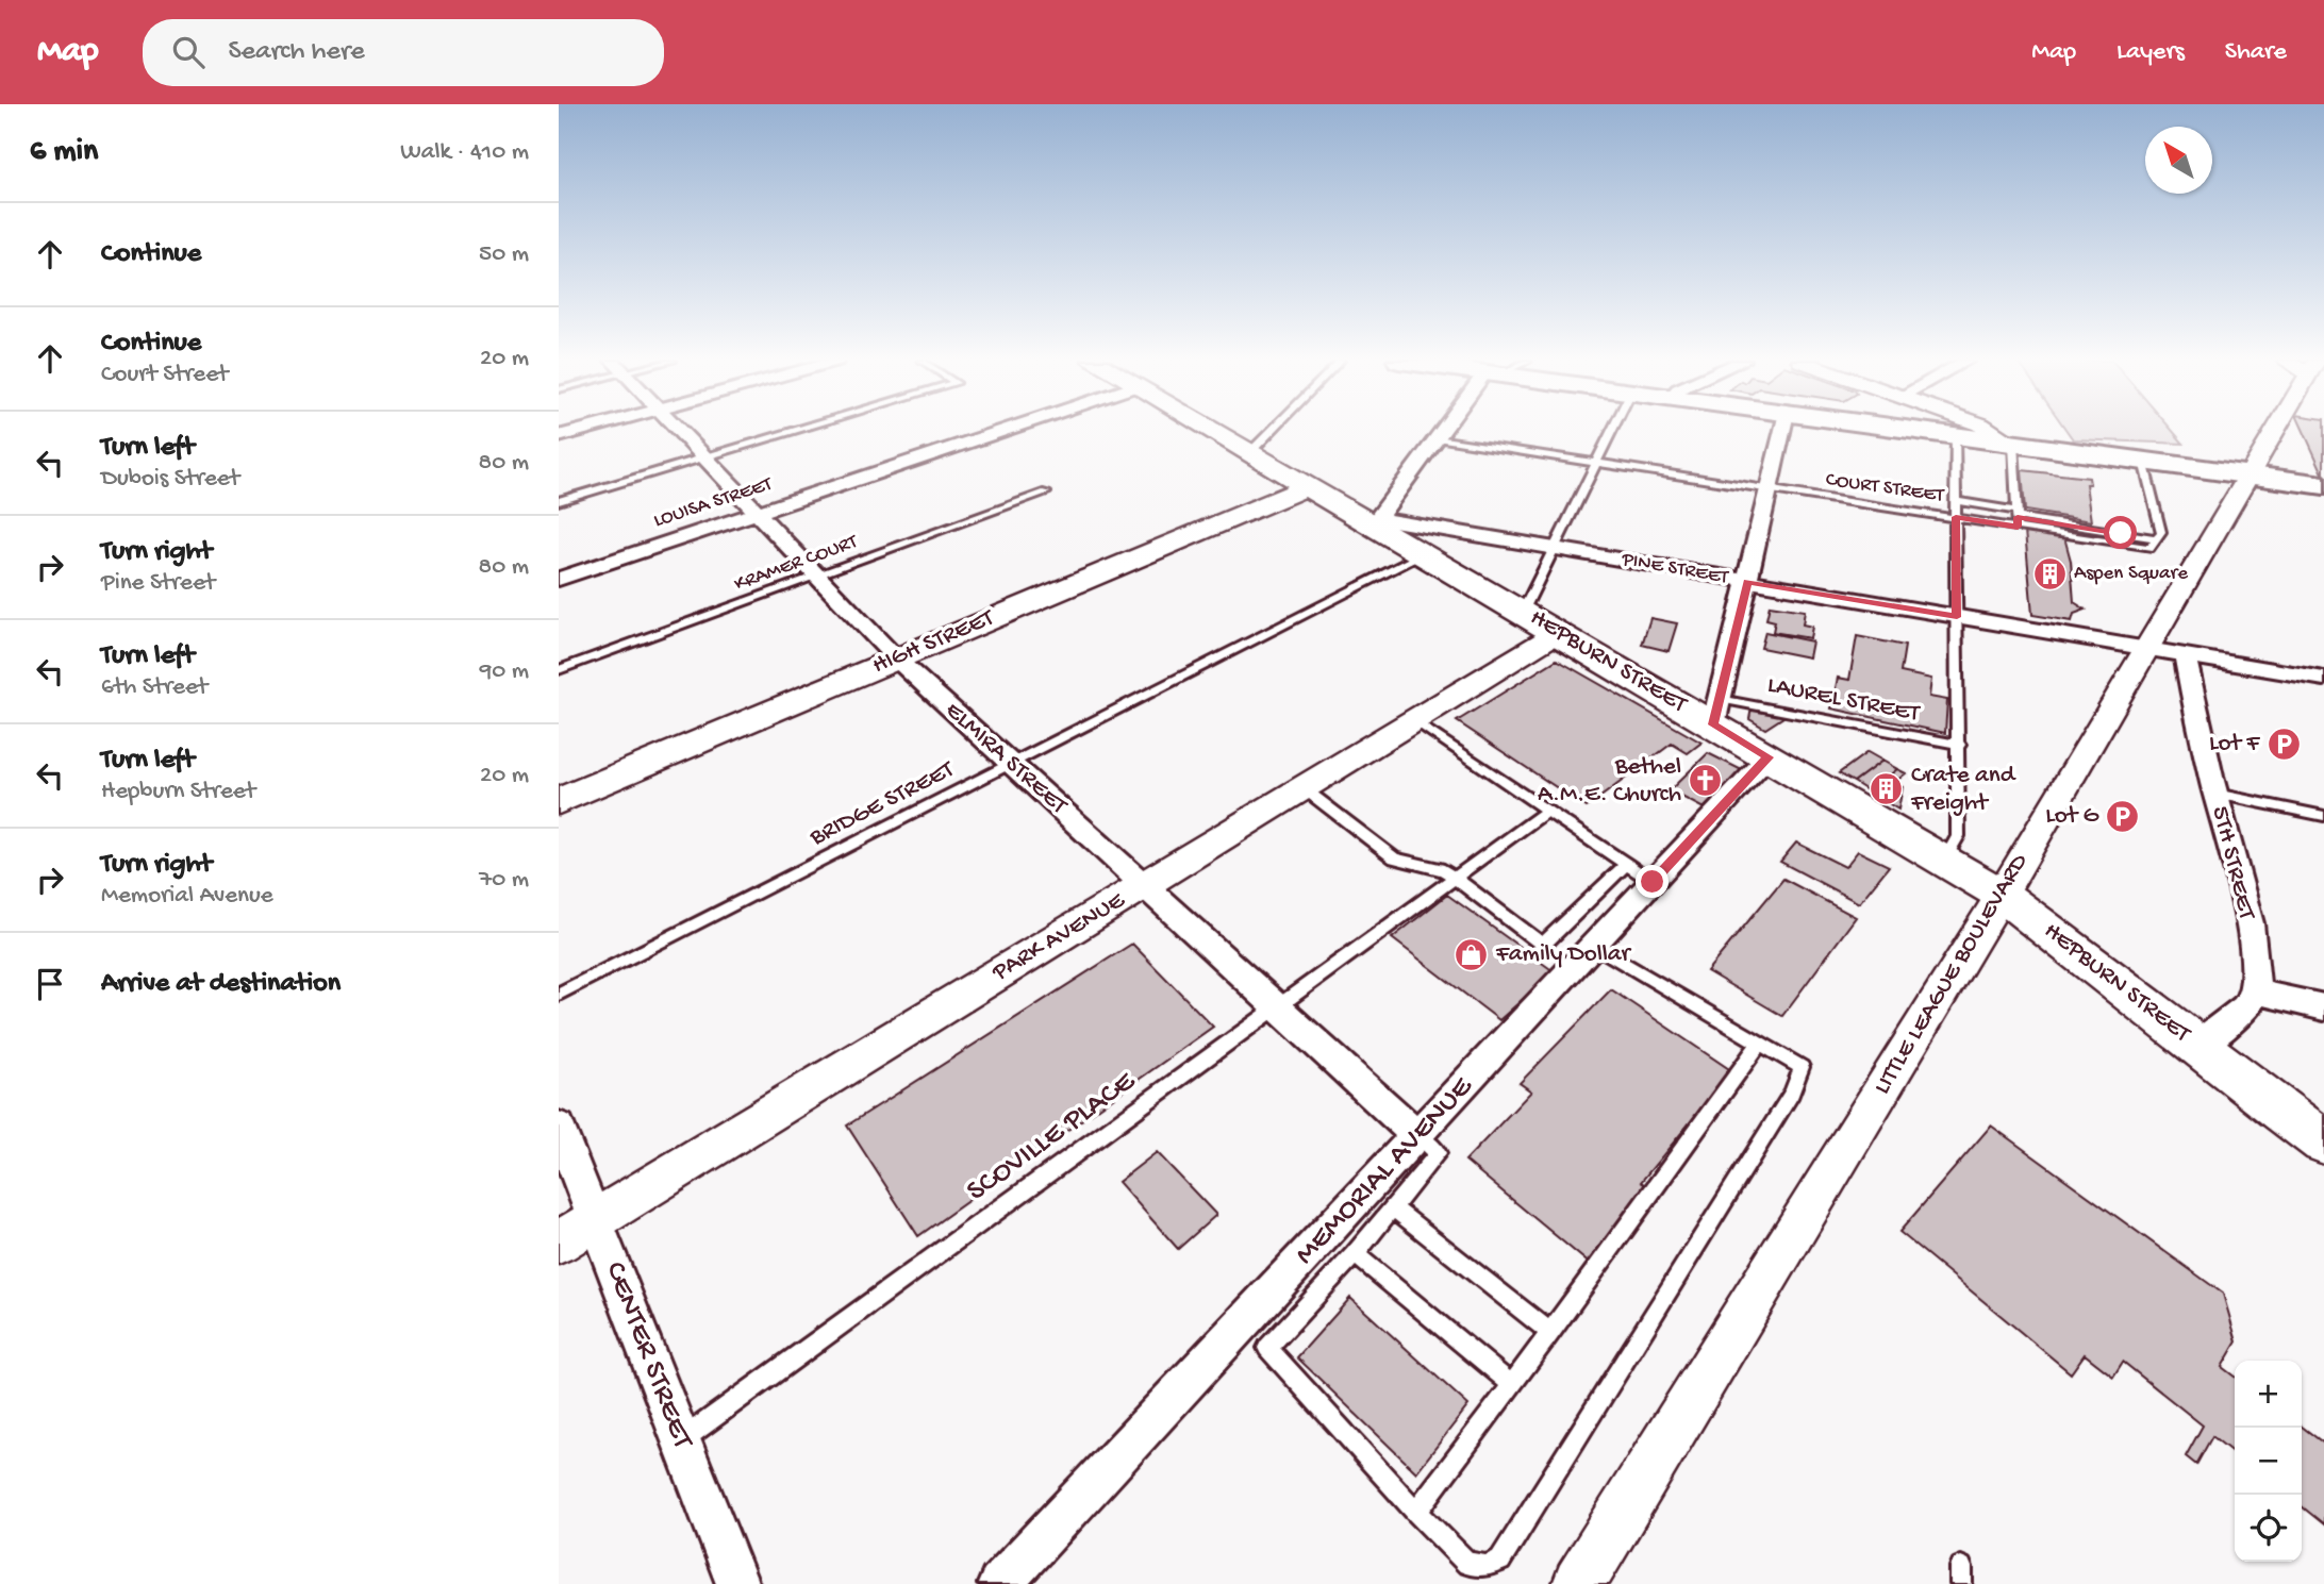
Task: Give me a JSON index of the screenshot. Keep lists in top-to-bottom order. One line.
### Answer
{"streets":{"main road":["HIGH STREET","HEPBURN STREET"],"street":["LOUISA STREET","PINE STREET","ELMIRA STREET","5TH STREET","PARK AVENUE","LITTLE LEAGUE BOULEVARD","MEMORIAL AVENUE","CENTER STREET"],"lane":["COURT STREET","KRAMER COURT","LAUREL STREET","BRIDGE STREET","SCOVILLE PLACE"]},"crossings":[["LOUISA STREET","ELMIRA STREET"],["KRAMER COURT","ELMIRA STREET"],["PINE STREET","HEPBURN STREET"],["PINE STREET","5TH STREET"],["PINE STREET","LITTLE LEAGUE BOULEVARD"],["HIGH STREET","HEPBURN STREET"],["HIGH STREET","ELMIRA STREET"],["HEPBURN STREET","LAUREL STREET"],["HEPBURN STREET","BRIDGE STREET"],["HEPBURN STREET","PARK AVENUE"],["HEPBURN STREET","LITTLE LEAGUE BOULEVARD"],["HEPBURN STREET","MEMORIAL AVENUE"],["ELMIRA STREET","BRIDGE STREET"],["ELMIRA STREET","PARK AVENUE"],["ELMIRA STREET","SCOVILLE PLACE"],["ELMIRA STREET","MEMORIAL AVENUE"],["PARK AVENUE","CENTER STREET"],["SCOVILLE PLACE","CENTER STREET"]],"places":{"building":["Aspen Square","Crate and Freight"],"parking":["Lot F","Lot G"],"church":["Bethel A.M.E. Church"],"shop":["Family Dollar"]},"north":"top left","page":{"header":"Map","search":"Search here","nav":["Map","Layers","Share"],"heading":["6 min","Walk · 410 m"],"list":[["Continue","50 m"],["Continue","Court Street","20 m"],["Turn left","Dubois Street","80 m"],["Turn right","Pine Street","80 m"],["Turn left","6th Street","90 m"],["Turn left","Hepburn Street","20 m"],["Turn right","Memorial Avenue","70 m"],"Arrive at destination"],"map_buttons":["+","−"]}}
